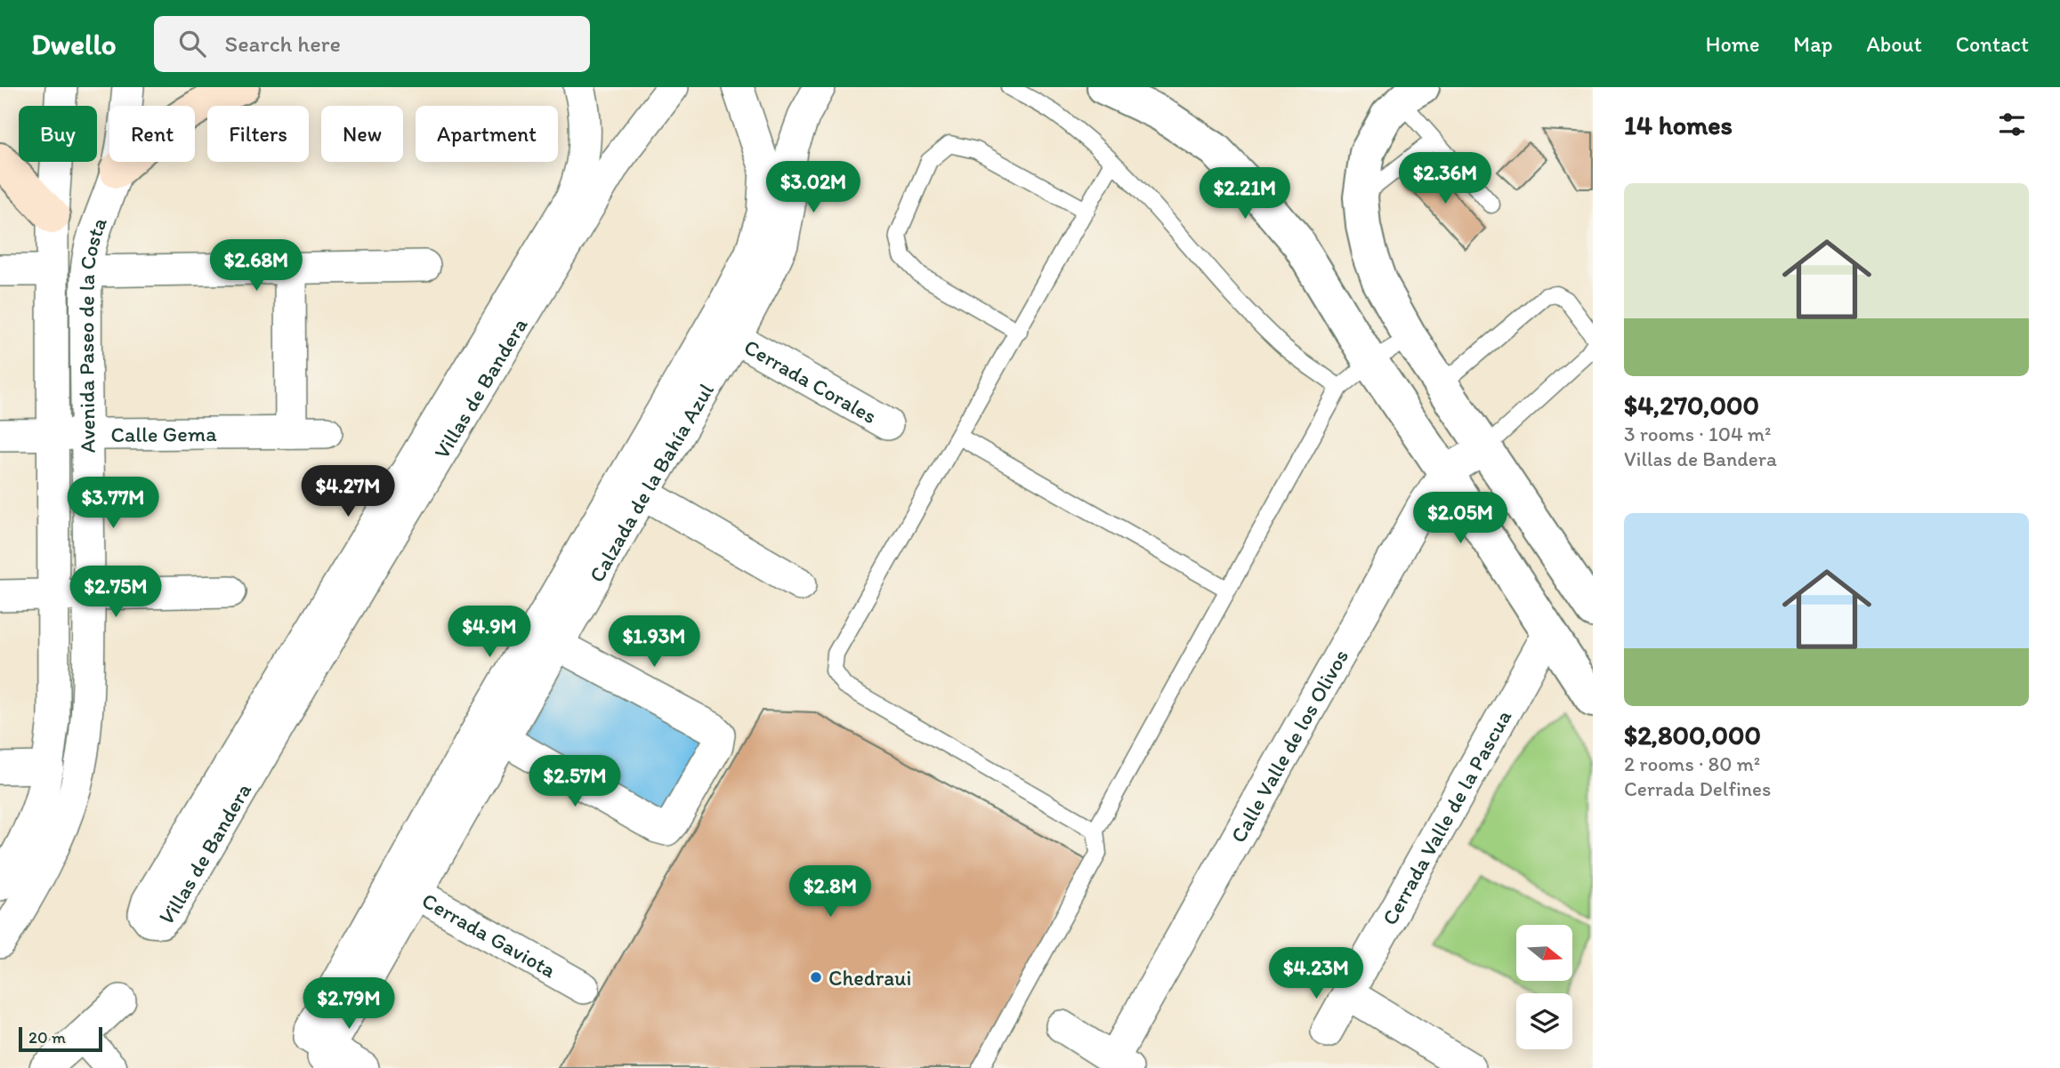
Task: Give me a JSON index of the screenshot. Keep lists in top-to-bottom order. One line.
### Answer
{"streets":{"street":["Avenida Paseo de la Costa","Cerrada Corales","Villas de Bandera","Calle Gema","Calzada de la Bahía Azul","Calle Valle de los Olivos","Cerrada Valle de la Pascua","Cerrada Gaviota"]},"crossings":[["Avenida Paseo de la Costa","Calle Gema"],["Cerrada Corales","Calzada de la Bahía Azul"],["Calzada de la Bahía Azul","Cerrada Gaviota"]],"places":["Chedraui"],"scale_bar":"20 m","north":"right","page":{"header":"Dwello","search":"Search here","nav":["Home","Map","About","Contact"],"heading":"14 homes","chip":["Buy","Rent","Filters","New","Apartment"],"price":["$2.36M","$3.02M","$2.21M","$2.68M","$4.27M","$3.77M","$2.05M","$2.75M","$4.9M","$1.93M","$2.57M","$2.8M","$4.23M","$2.79M"],"list":[{"name":"$4,270,000","note":"3 rooms · 104 m² · Villas de Bandera"},{"name":"$2,800,000","note":"2 rooms · 80 m² · Cerrada Delfines"}],"scale":"20 m"}}
